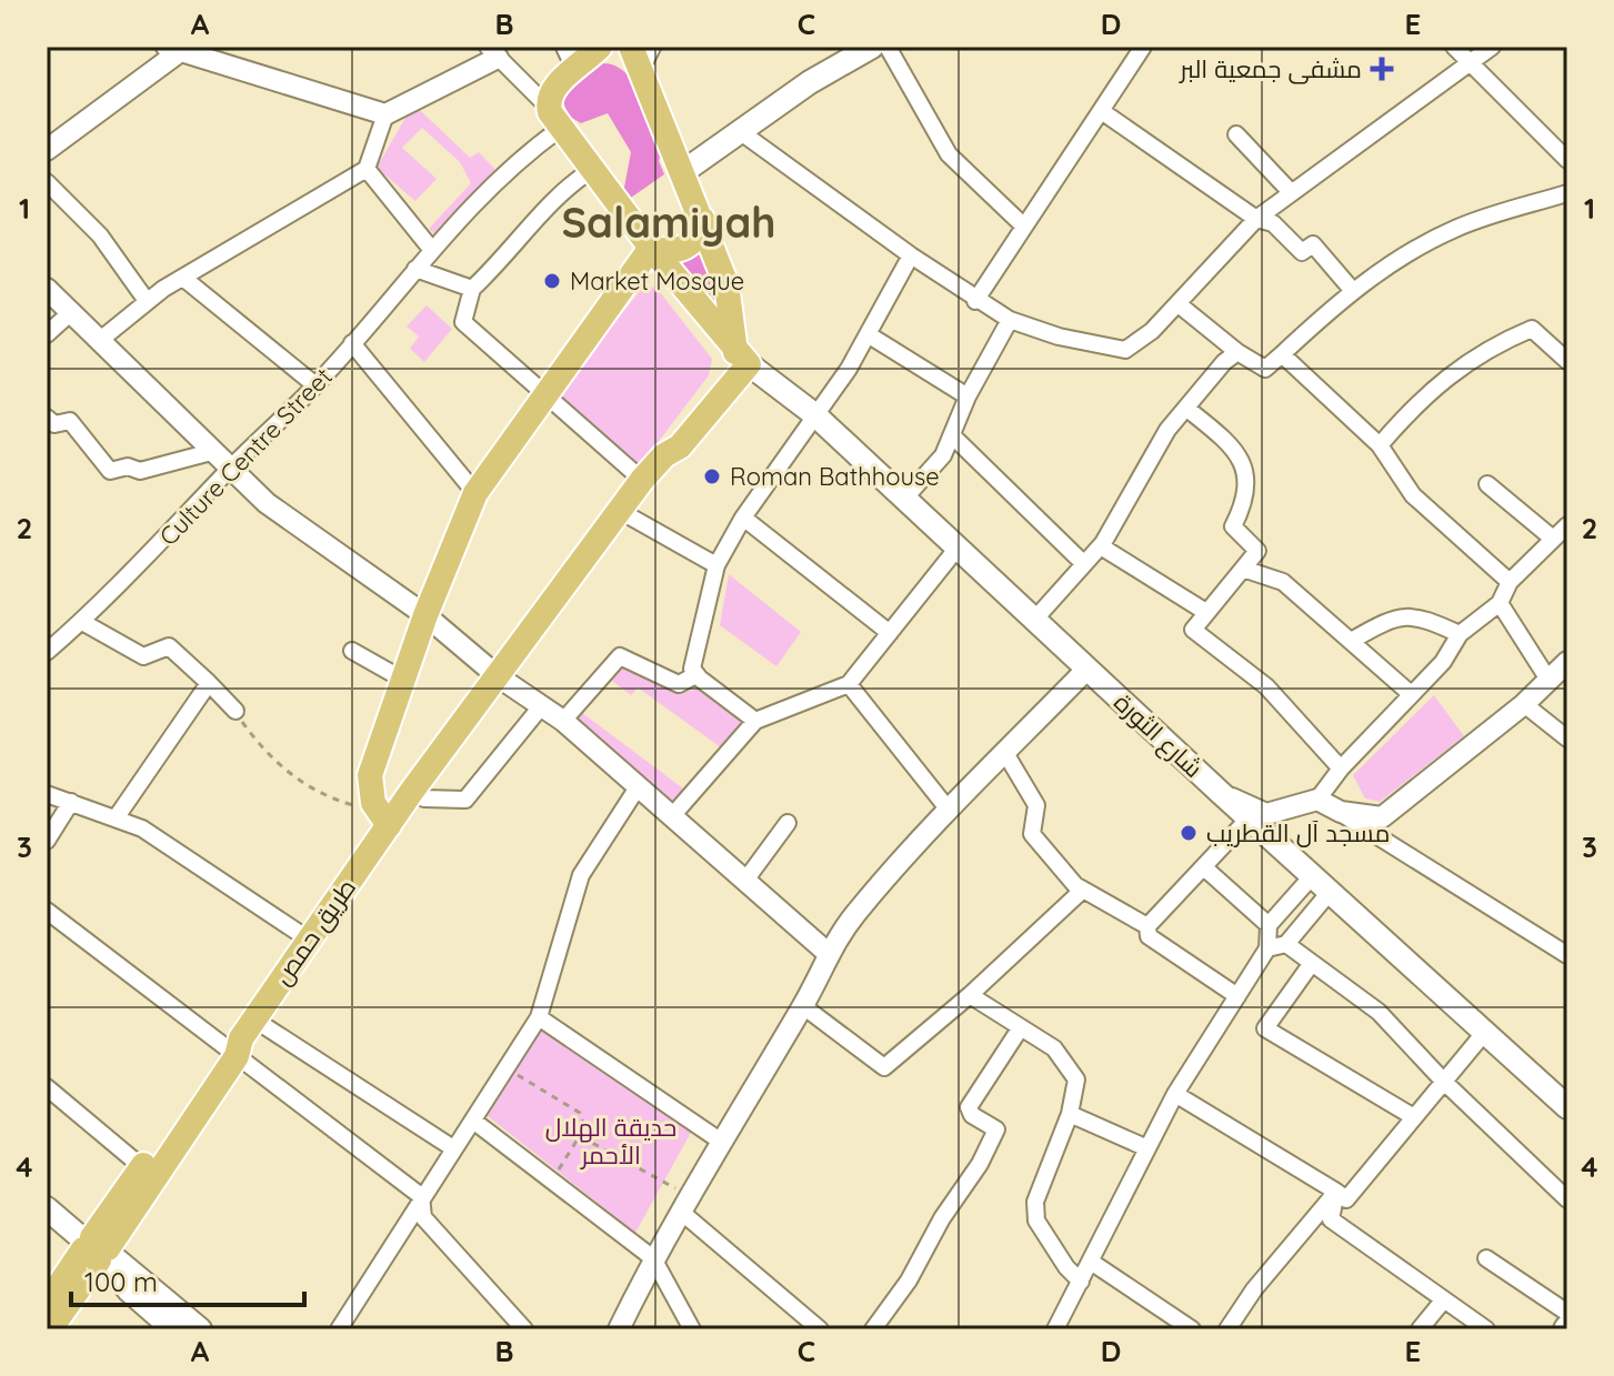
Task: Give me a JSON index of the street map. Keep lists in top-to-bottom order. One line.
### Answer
{"streets":{"main road":["شارع الثورة","طريق حمص"],"street":["Culture Centre Street"]},"crossings":[["شارع الثورة","طريق حمص"]],"districts":["Salamiyah"],"parks":["حديقة الهلال الأحمر"],"places":{"health":["مشفى جمعية البر"],"other":["Market Mosque","Roman Bathhouse","مسجد آل القطريب"]},"scale_bar":"100 m","grid":{"columns":["A","B","C","D","E"],"rows":["1","2","3","4"]}}
